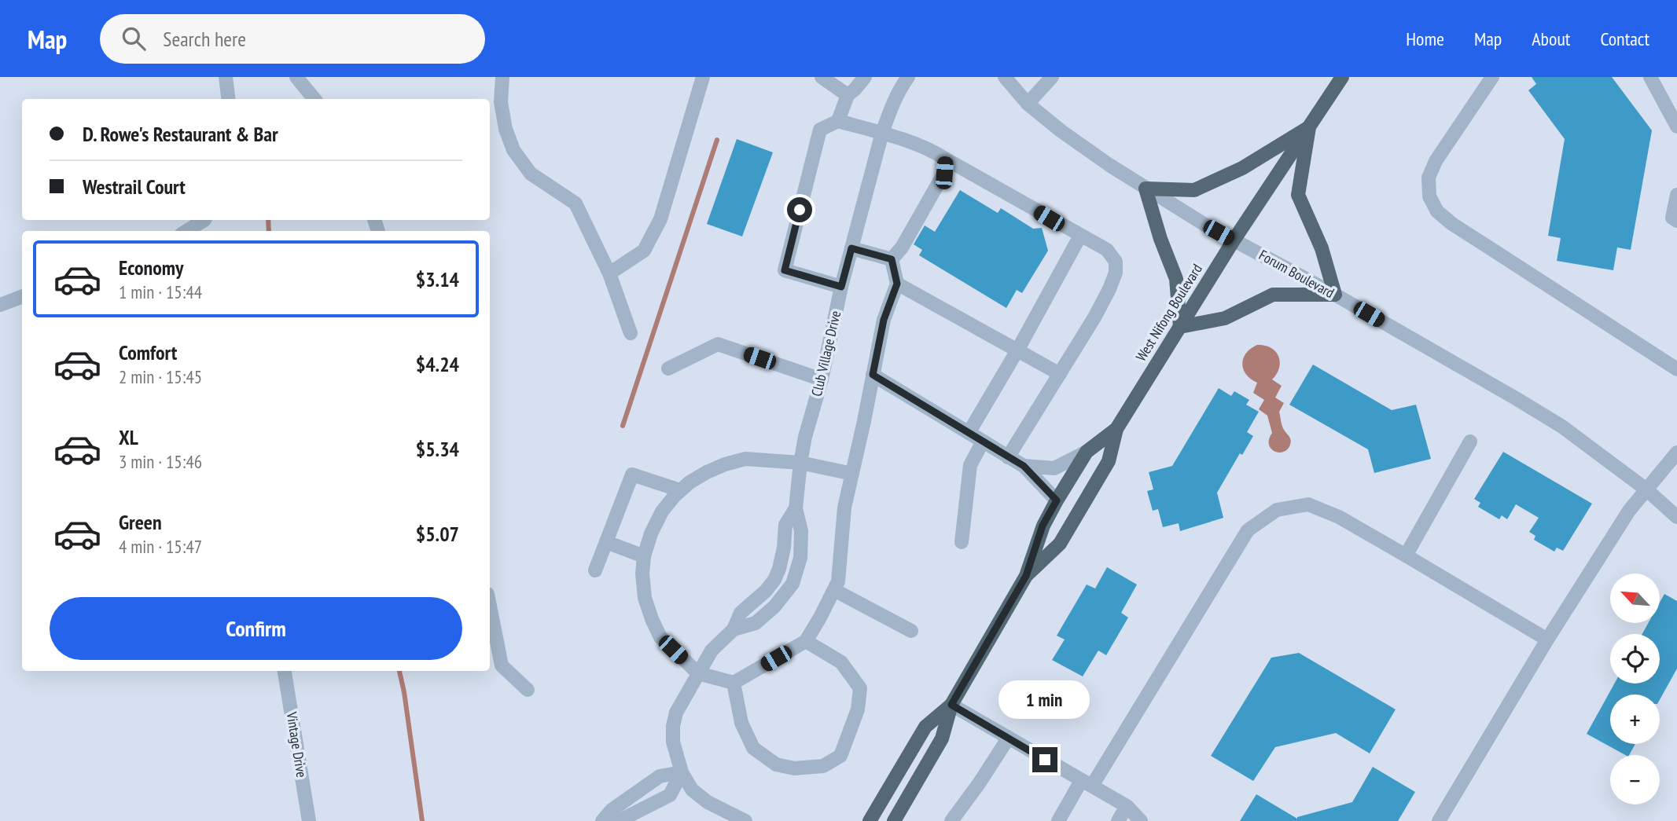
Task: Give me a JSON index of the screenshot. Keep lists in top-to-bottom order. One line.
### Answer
{"streets":{"main road":["West Nifong Boulevard"],"street":["Forum Boulevard","Club Village Drive","Vintage Drive"]},"crossings":[["Forum Boulevard","West Nifong Boulevard"]],"north":"top left","page":{"header":"Map","search":"Search here","nav":["Home","Map","About","Contact"],"banner":["D. Rowe's Restaurant & Bar","Westrail Court"],"list":[{"name":"Economy","note":"1 min · 15:44","value":"$3.14"},{"name":"Comfort","note":"2 min · 15:45","value":"$4.24"},{"name":"XL","note":"3 min · 15:46","value":"$5.34"},{"name":"Green","note":"4 min · 15:47","value":"$5.07"}],"map_buttons":["+","−"],"buttons":"Confirm","bubble":"1 min"}}
